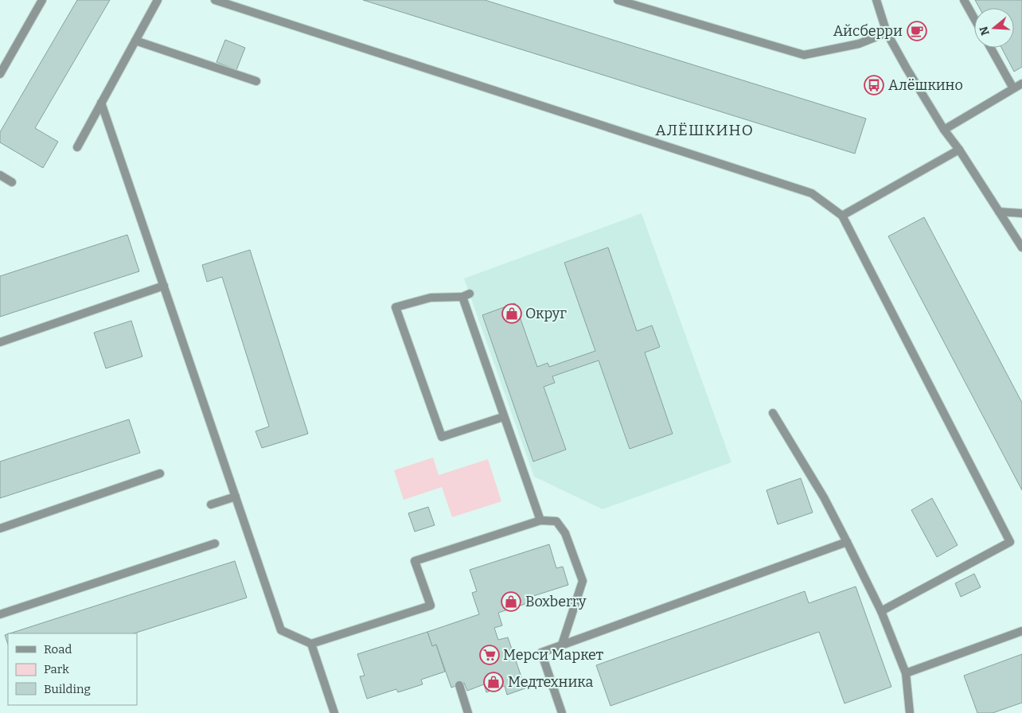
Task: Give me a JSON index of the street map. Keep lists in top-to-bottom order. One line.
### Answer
{"districts":["АЛЁШКИНО"],"places":{"cafe":["Айсберри"],"bus stop":["Алёшкино"],"shop":["Округ","Boxberry","Медтехника"],"supermarket":["Мерси Маркет"]},"legend":["Road","Park","Building"],"north":"left"}
